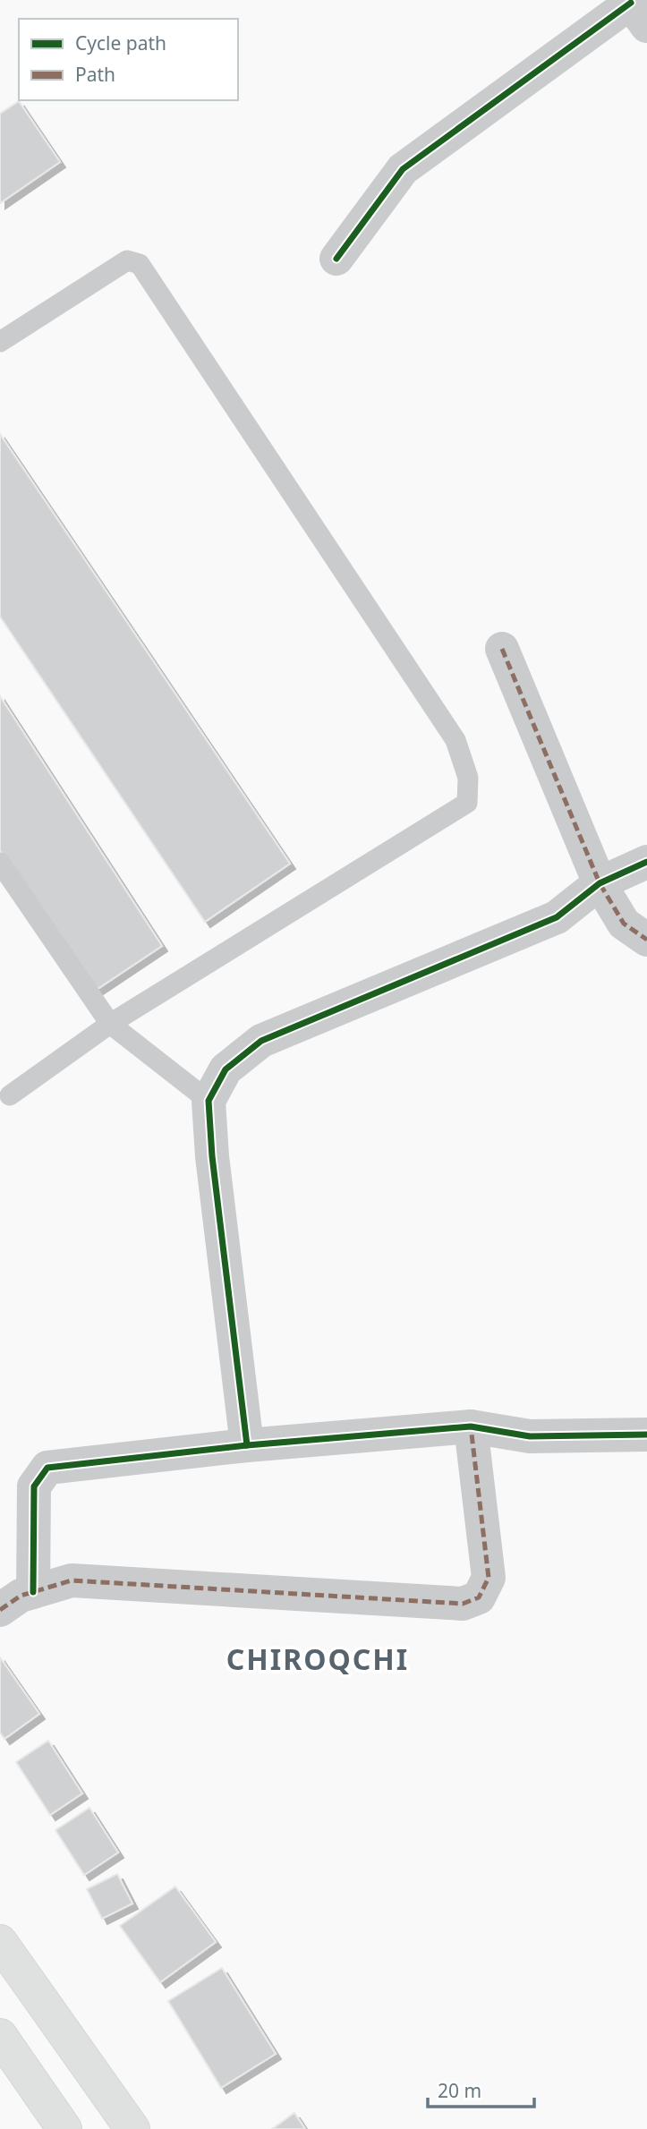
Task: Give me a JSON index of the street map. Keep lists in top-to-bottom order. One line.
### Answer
{"districts":["CHIROQCHI"],"legend":["Cycle path","Path"],"scale_bar":"20 m"}
